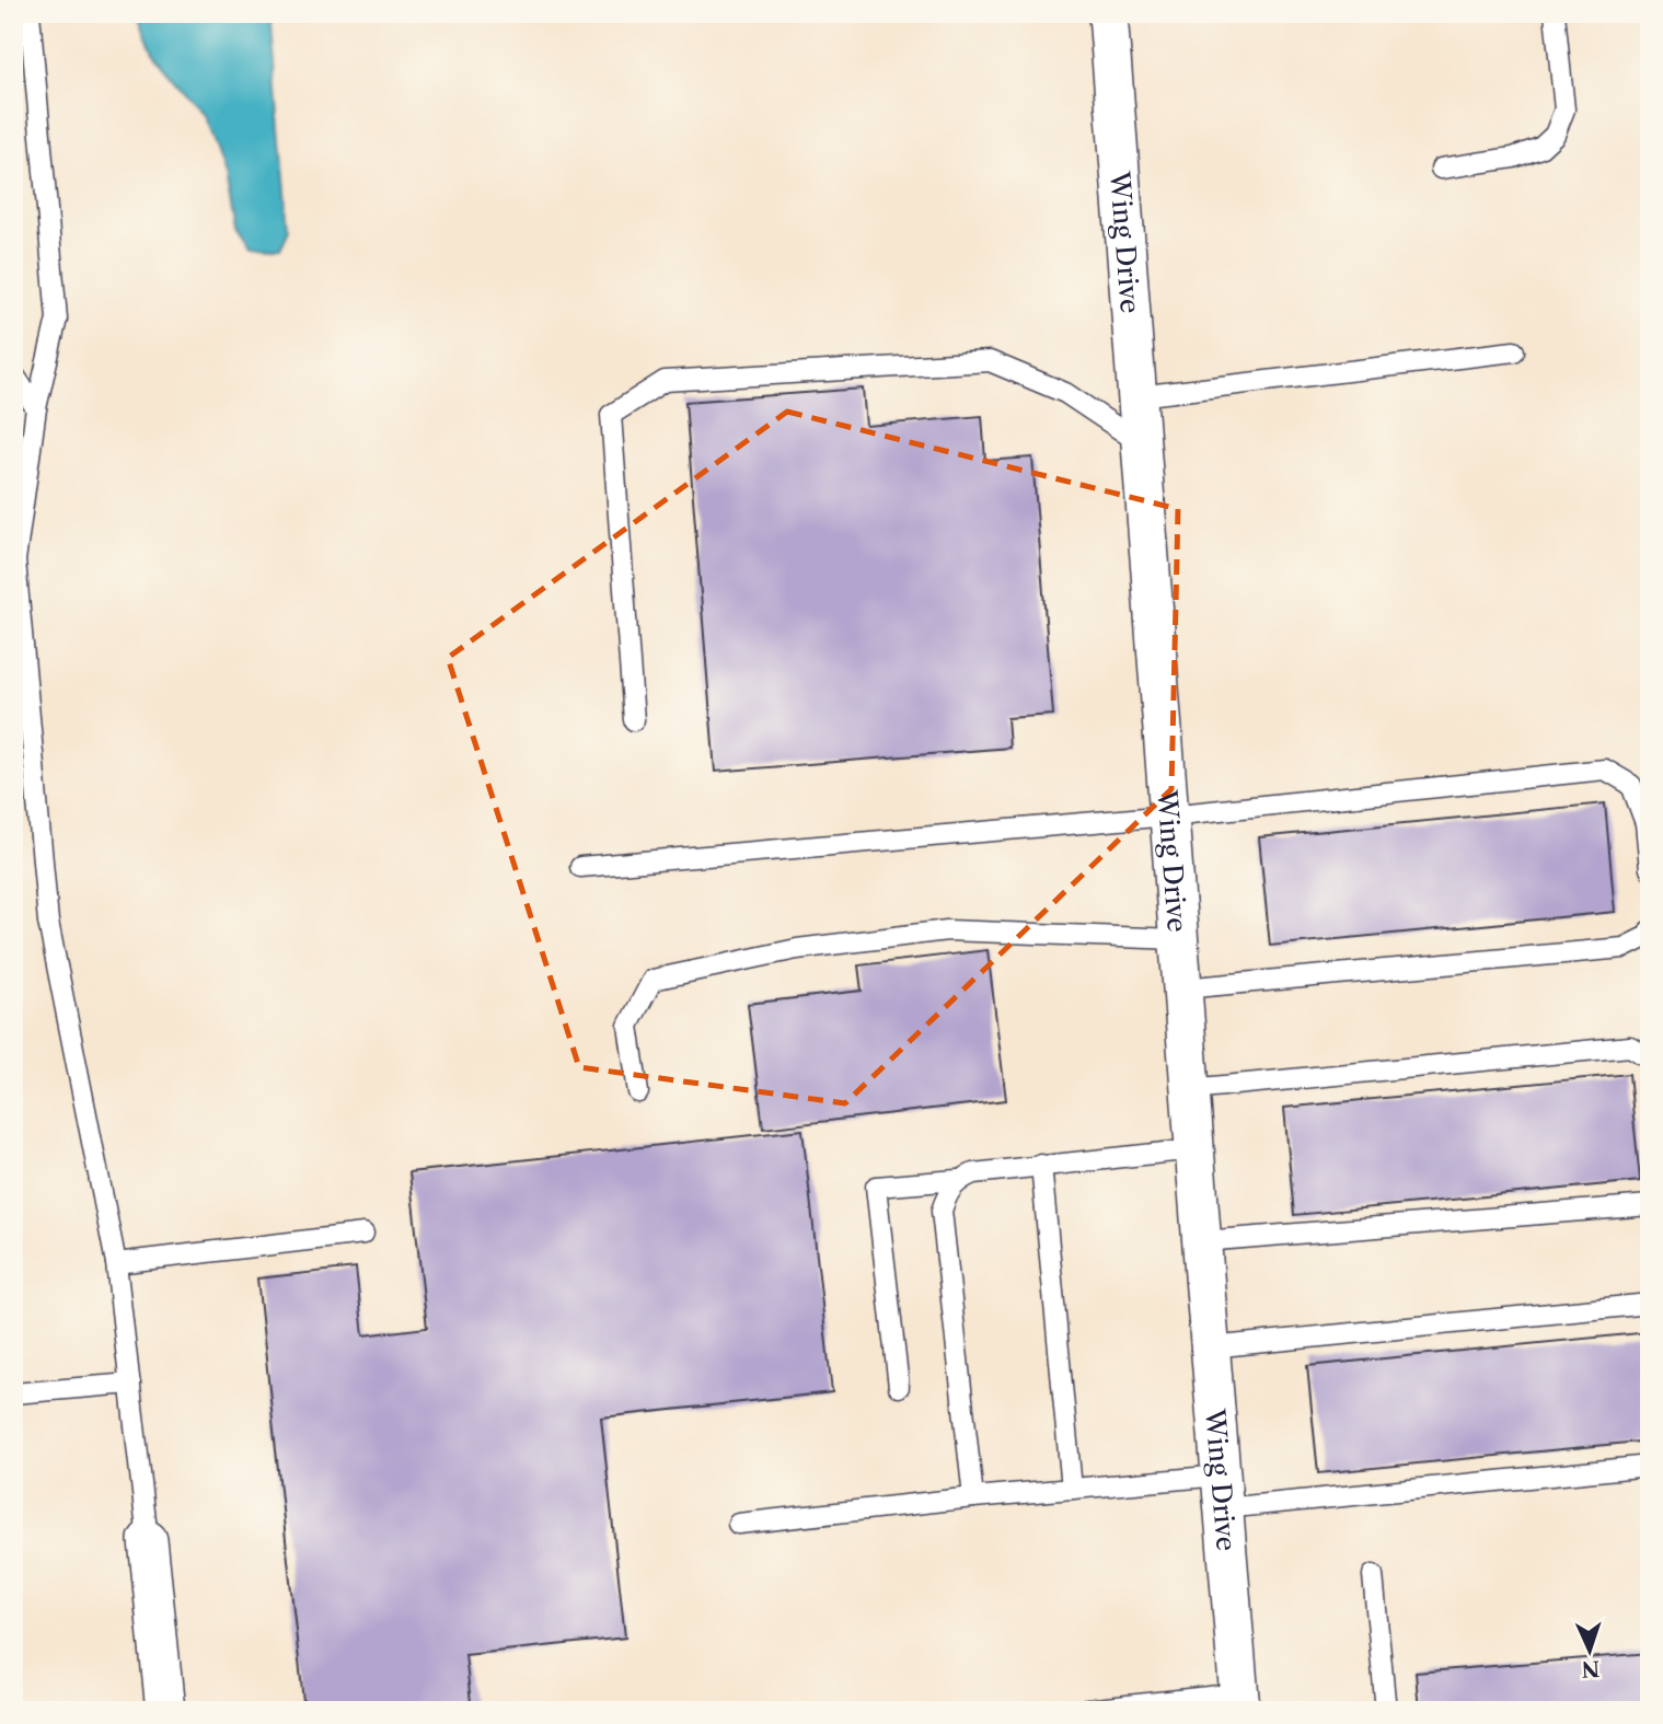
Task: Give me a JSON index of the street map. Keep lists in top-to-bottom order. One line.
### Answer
{"streets":{"street":["Wing Drive"]},"north":"bottom"}
